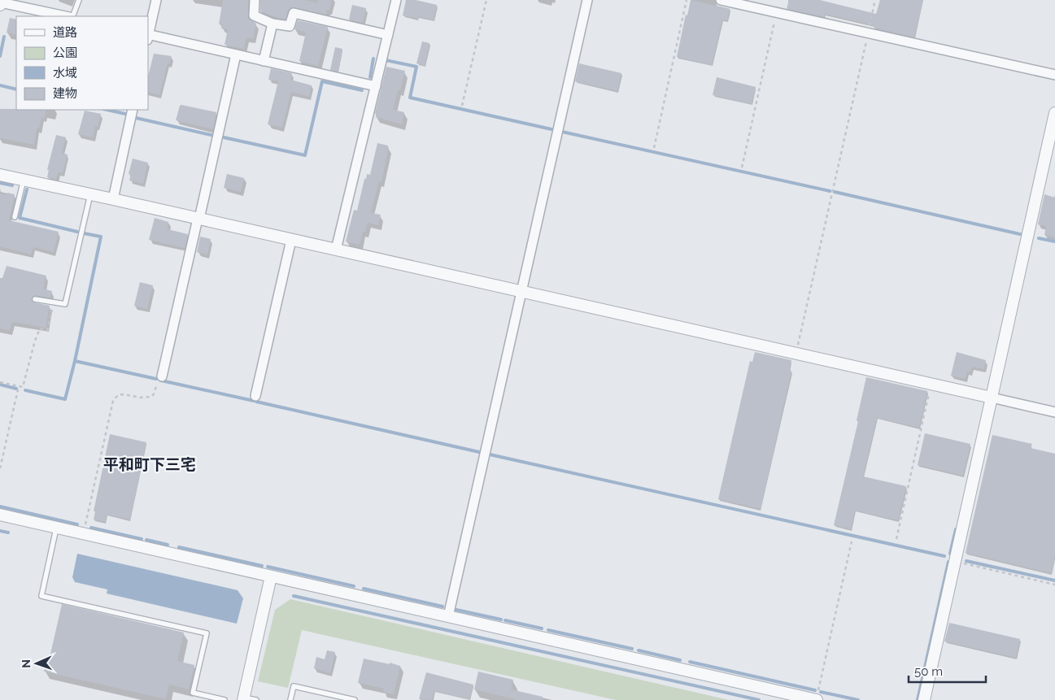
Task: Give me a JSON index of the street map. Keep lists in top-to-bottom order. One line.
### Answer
{"districts":["平和町下三宅"],"legend":["道路","公園","水域","建物"],"scale_bar":"50 m","north":"left"}
